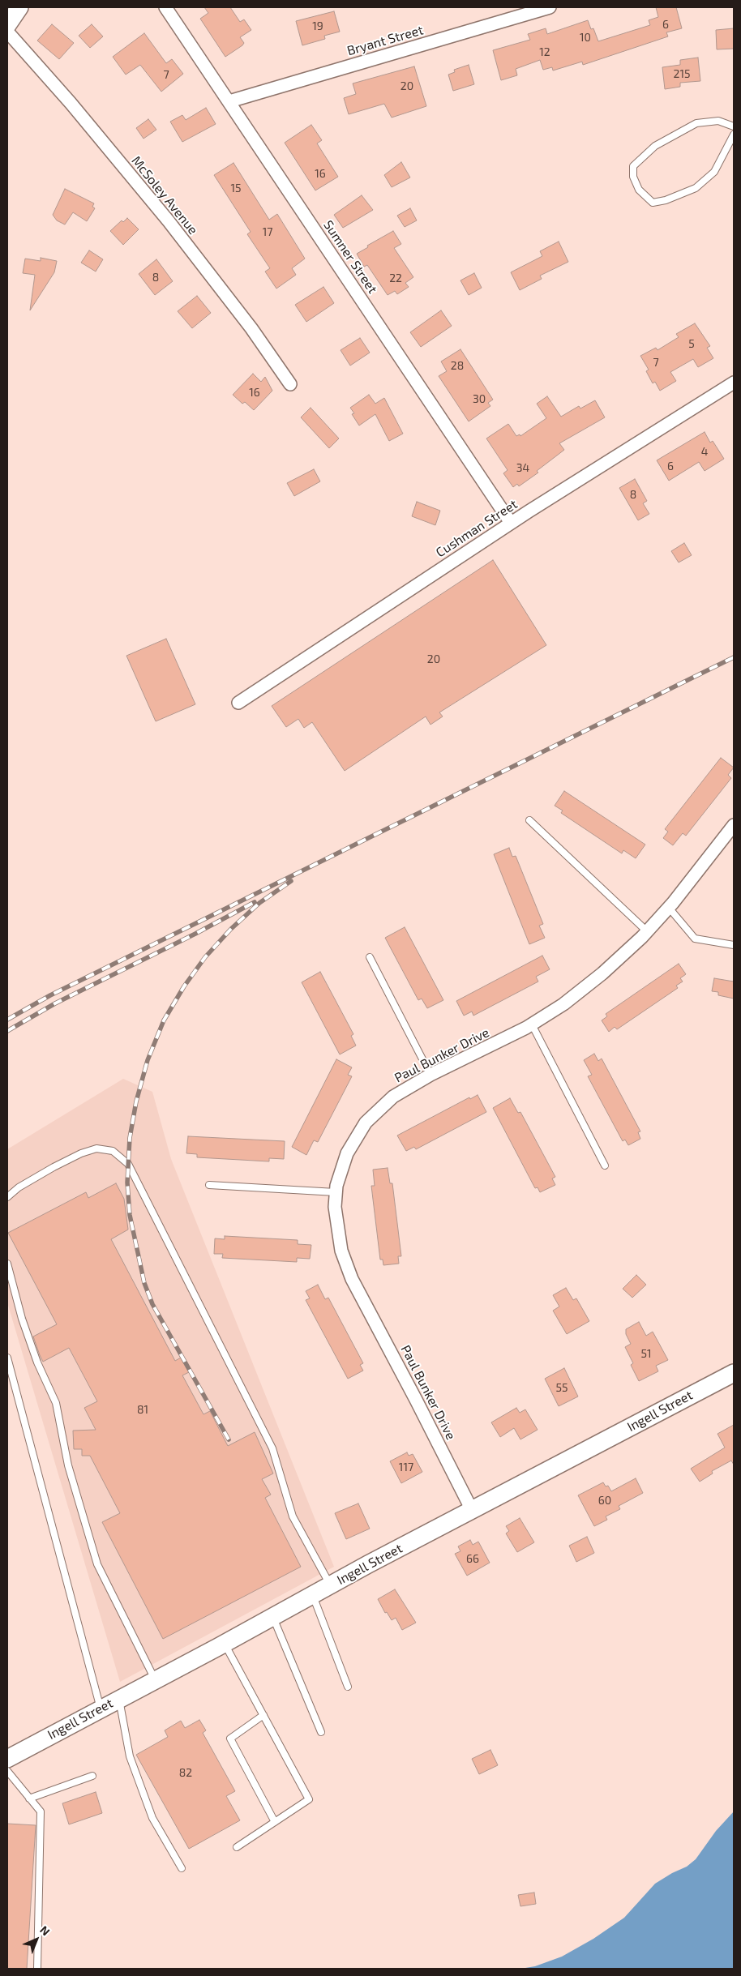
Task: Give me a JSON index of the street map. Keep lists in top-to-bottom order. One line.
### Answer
{"streets":{"street":["Bryant Street","McSoley Avenue","Sumner Street","Cushman Street","Paul Bunker Drive","Ingell Street"]},"crossings":[["Bryant Street","Sumner Street"],["Sumner Street","Cushman Street"],["Paul Bunker Drive","Ingell Street"]],"house_numbers":["6","19","10","12","215","7","20","16","15","17","8","22","5","7","28","16","30","4","6","34","8","20","51","55","81","117","60","66","82"],"north":"top right"}
